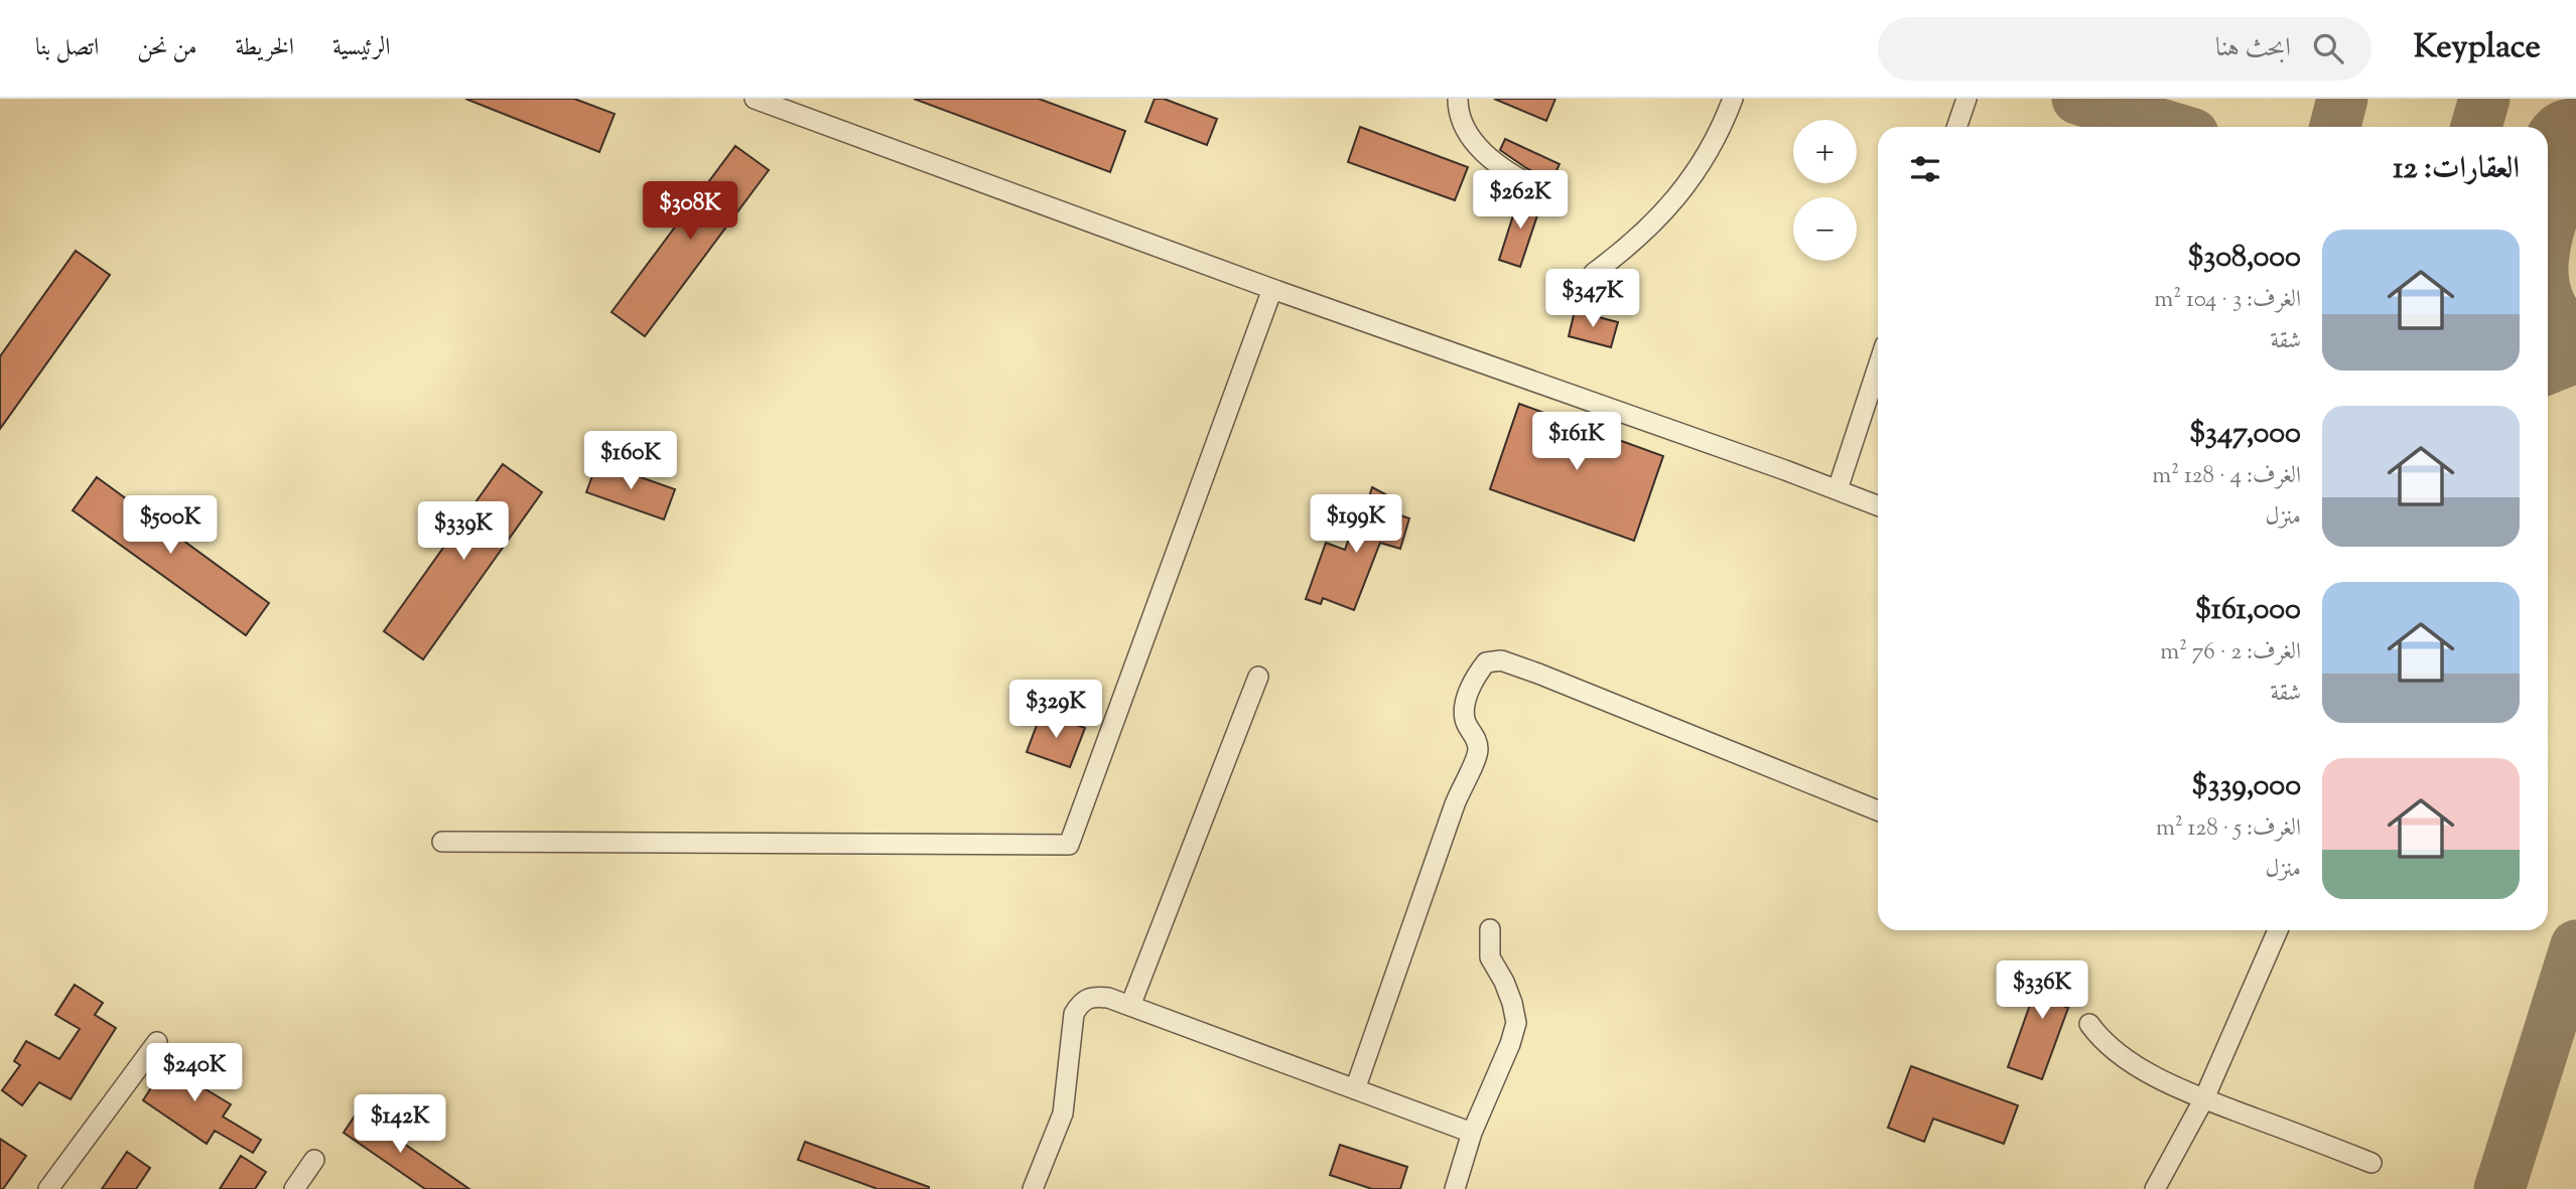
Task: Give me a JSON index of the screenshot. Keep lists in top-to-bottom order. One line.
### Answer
{"page":{"header":"Keyplace","search":"ابحث هنا","nav":["الرئيسية","الخريطة","من نحن","اتصل بنا"],"map_buttons":["+","−"],"heading":"العقارات: 12","price":["$262K","$308K","$347K","$161K","$160K","$199K","$500K","$339K","$329K","$336K","$240K","$142K"],"list":[{"name":"$308,000","note":"الغرف: 3 · 104 m² · شقة"},{"name":"$347,000","note":"الغرف: 4 · 128 m² · منزل"},{"name":"$161,000","note":"الغرف: 2 · 76 m² · شقة"},{"name":"$339,000","note":"الغرف: 5 · 128 m² · منزل"}]}}
